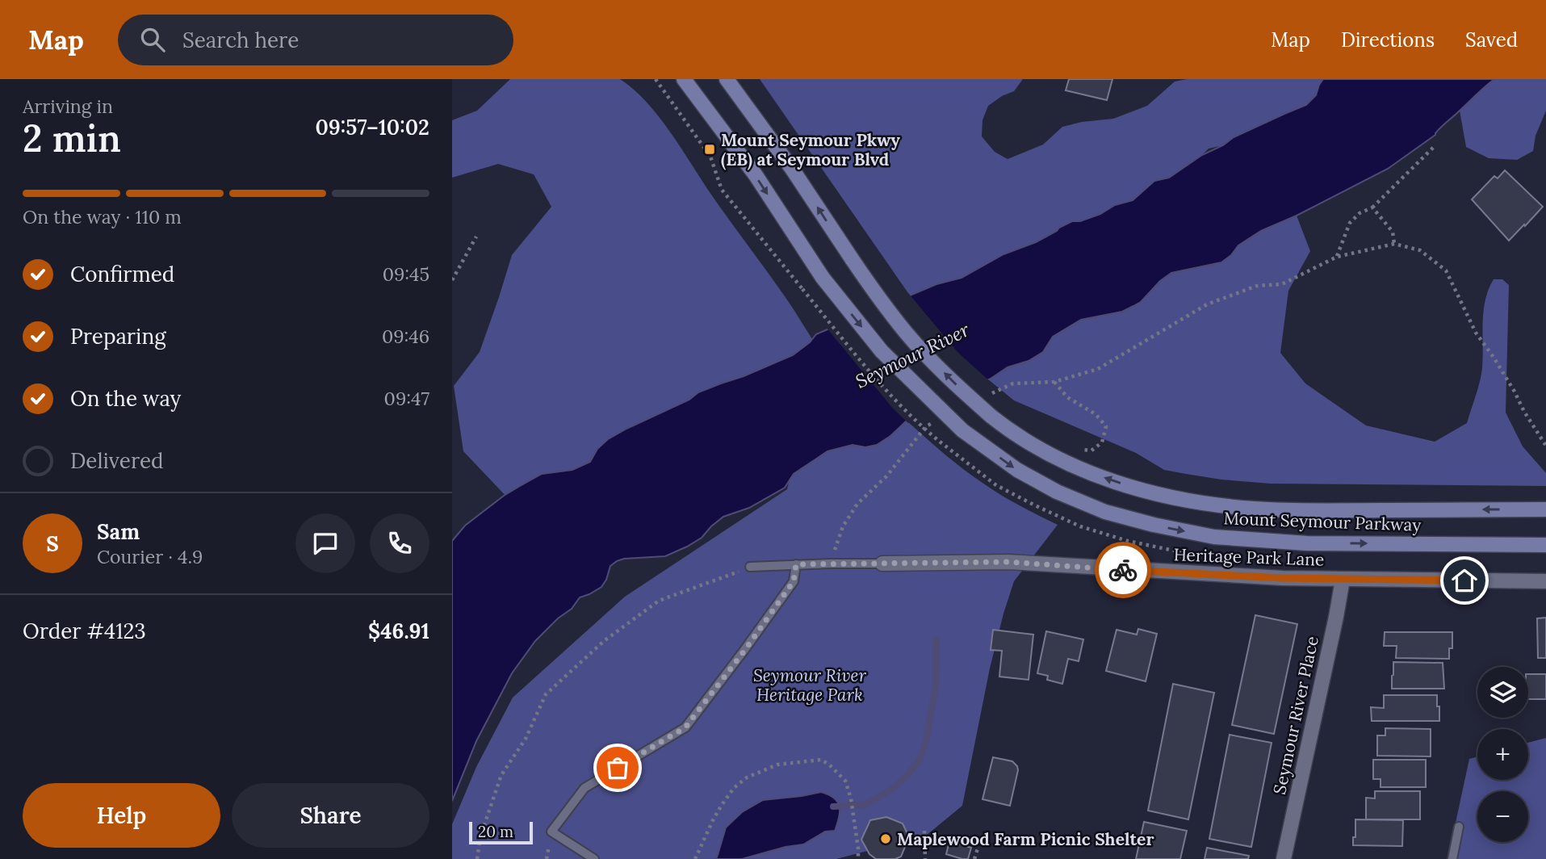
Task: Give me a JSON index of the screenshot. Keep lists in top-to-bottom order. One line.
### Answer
{"streets":{"main road":["Mount Seymour Parkway"],"street":["Heritage Park Lane","Seymour River Place"]},"crossings":[["Heritage Park Lane","Seymour River Place"]],"water":["Seymour River"],"parks":["Seymour River Heritage Park"],"places":{"transit":["Mount Seymour Pkwy (EB) at Seymour Blvd"],"other":["Maplewood Farm Picnic Shelter"]},"scale_bar":"20 m","page":{"header":"Map","search":"Search here","nav":["Map","Directions","Saved"],"heading":["2 min","Arriving in","09:57–10:02"],"panel":["Sam","Courier · 4.9","Order #4123","$46.91"],"bar":"On the way · 110 m","list":[["Confirmed","09:45"],["Preparing","09:46"],["On the way","09:47"],"Delivered"],"round":"S","map_buttons":["+","−"],"buttons":["Help","Share"],"scale":"20 m"}}
